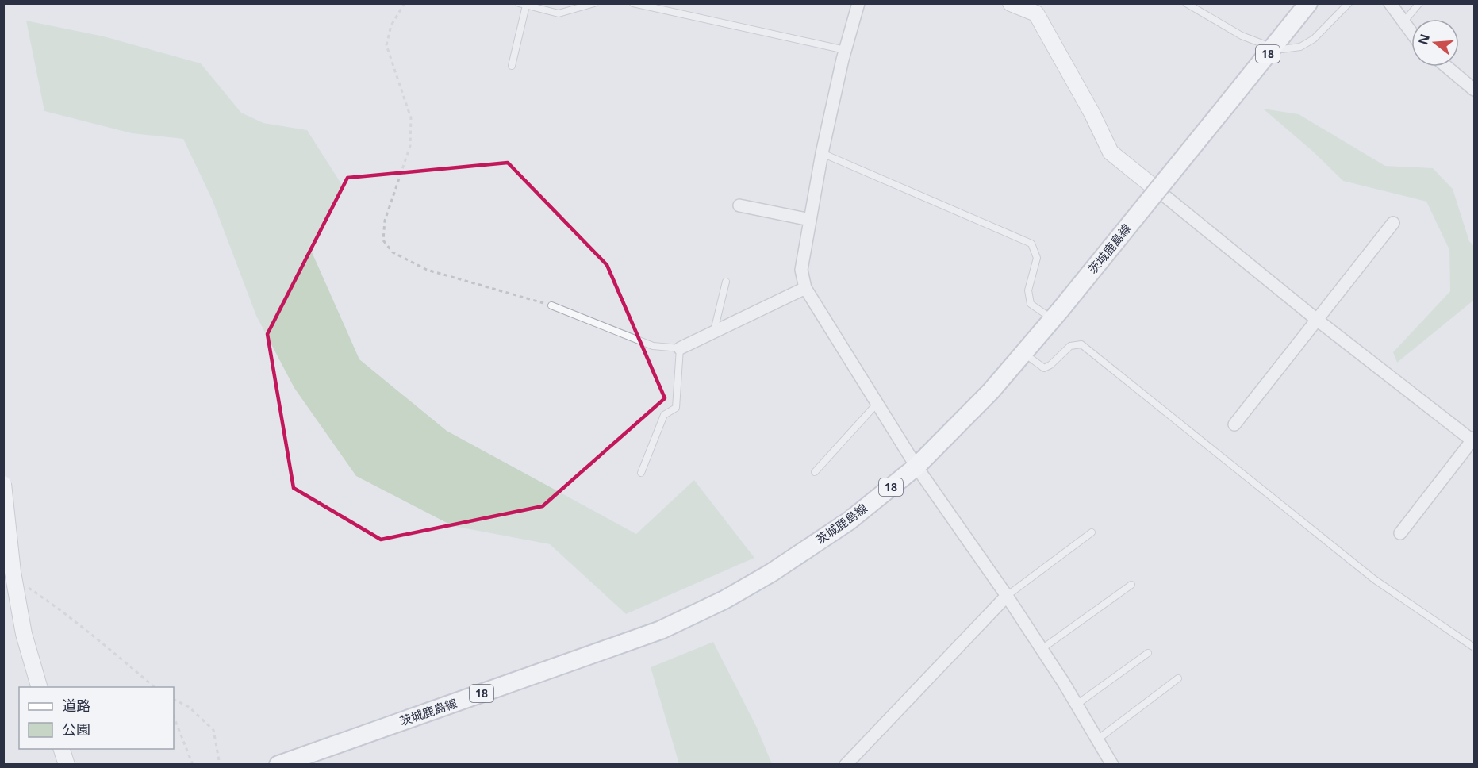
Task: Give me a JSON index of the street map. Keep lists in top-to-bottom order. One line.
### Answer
{"streets":{"main road":["18","茨城鹿島線"]},"legend":["道路","公園"],"north":"left"}
